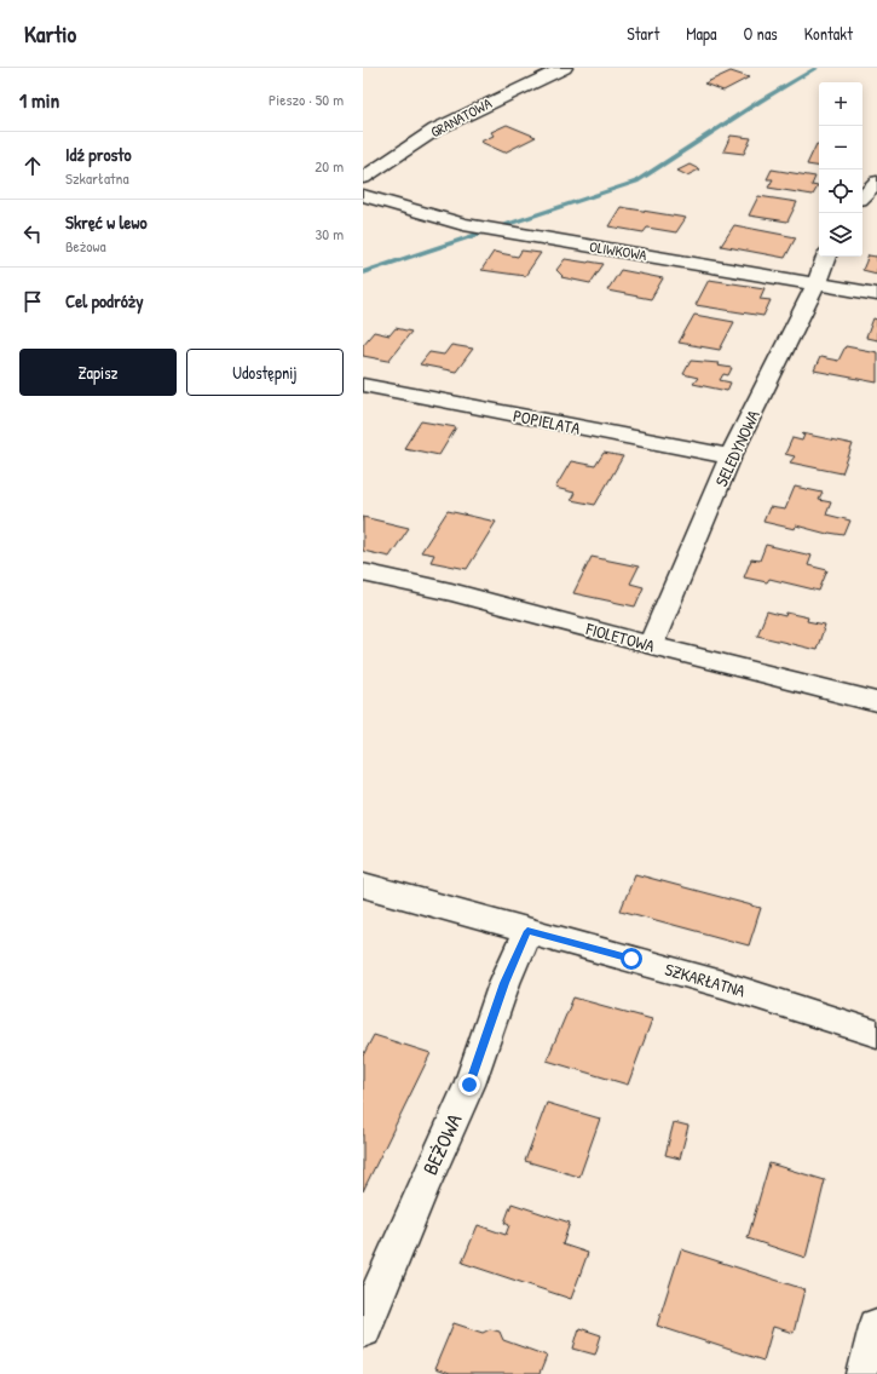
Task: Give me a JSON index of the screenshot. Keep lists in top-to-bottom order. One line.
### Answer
{"streets":{"street":["GRANATOWA","OLIWKOWA","POPIELATA","SELEDYNOWA","FIOLETOWA","SZKARŁATNA","BEŻOWA"]},"crossings":[["OLIWKOWA","SELEDYNOWA"],["POPIELATA","SELEDYNOWA"],["SELEDYNOWA","FIOLETOWA"],["SZKARŁATNA","BEŻOWA"]],"page":{"header":"Kartio","nav":["Start","Mapa","O nas","Kontakt"],"heading":["1 min","Pieszo · 50 m"],"map_buttons":["+","−"],"list":[["Idź prosto","Szkarłatna","20 m"],["Skręć w lewo","Beżowa","30 m"],"Cel podróży"],"buttons":["Zapisz","Udostępnij"]}}
